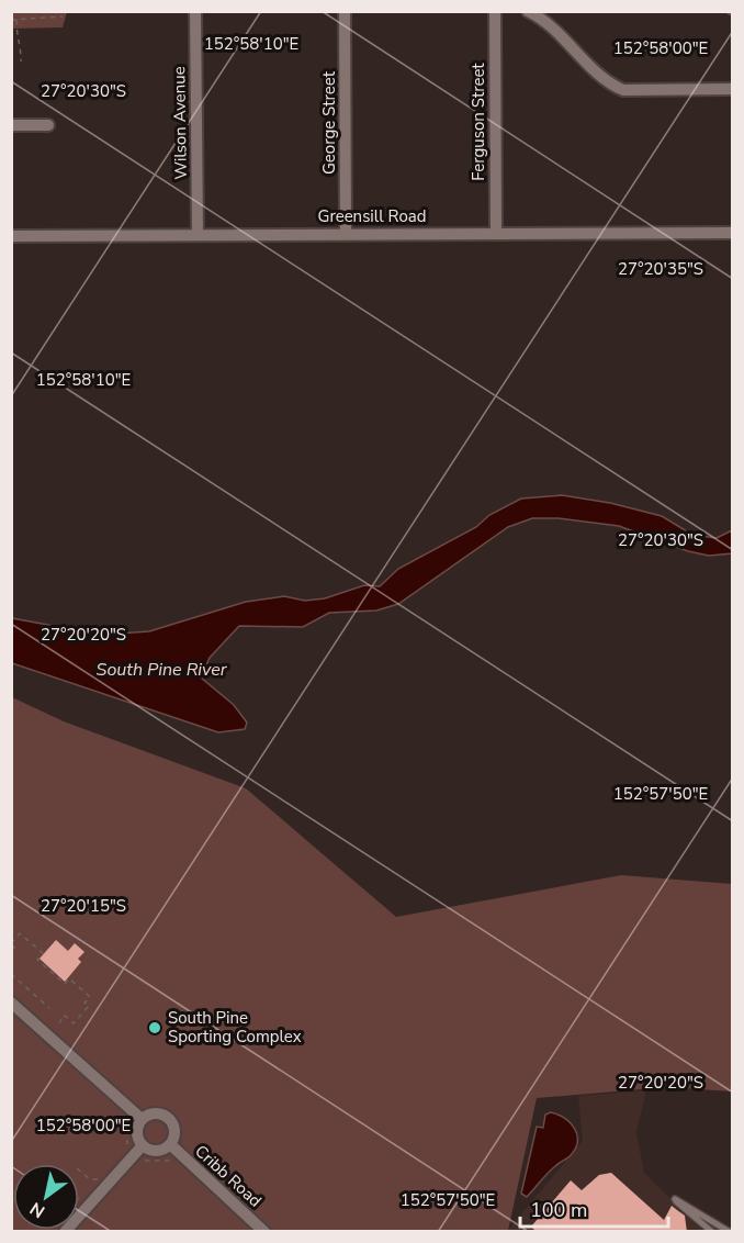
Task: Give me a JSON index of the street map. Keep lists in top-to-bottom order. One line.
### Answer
{"streets":{"street":["Ferguson Street","Wilson Avenue","George Street","Greensill Road","Cribb Road"]},"crossings":[["Ferguson Street","Greensill Road"],["Wilson Avenue","Greensill Road"],["George Street","Greensill Road"]],"water":["South Pine River"],"places":["South Pine Sporting Complex"],"scale_bar":"100 m","north":"bottom left","coordinates":["152°58'10\"E","152°58'00\"E","27°20'30\"S","27°20'35\"S","27°20'20\"S","152°57'50\"E","27°20'15\"S"]}
